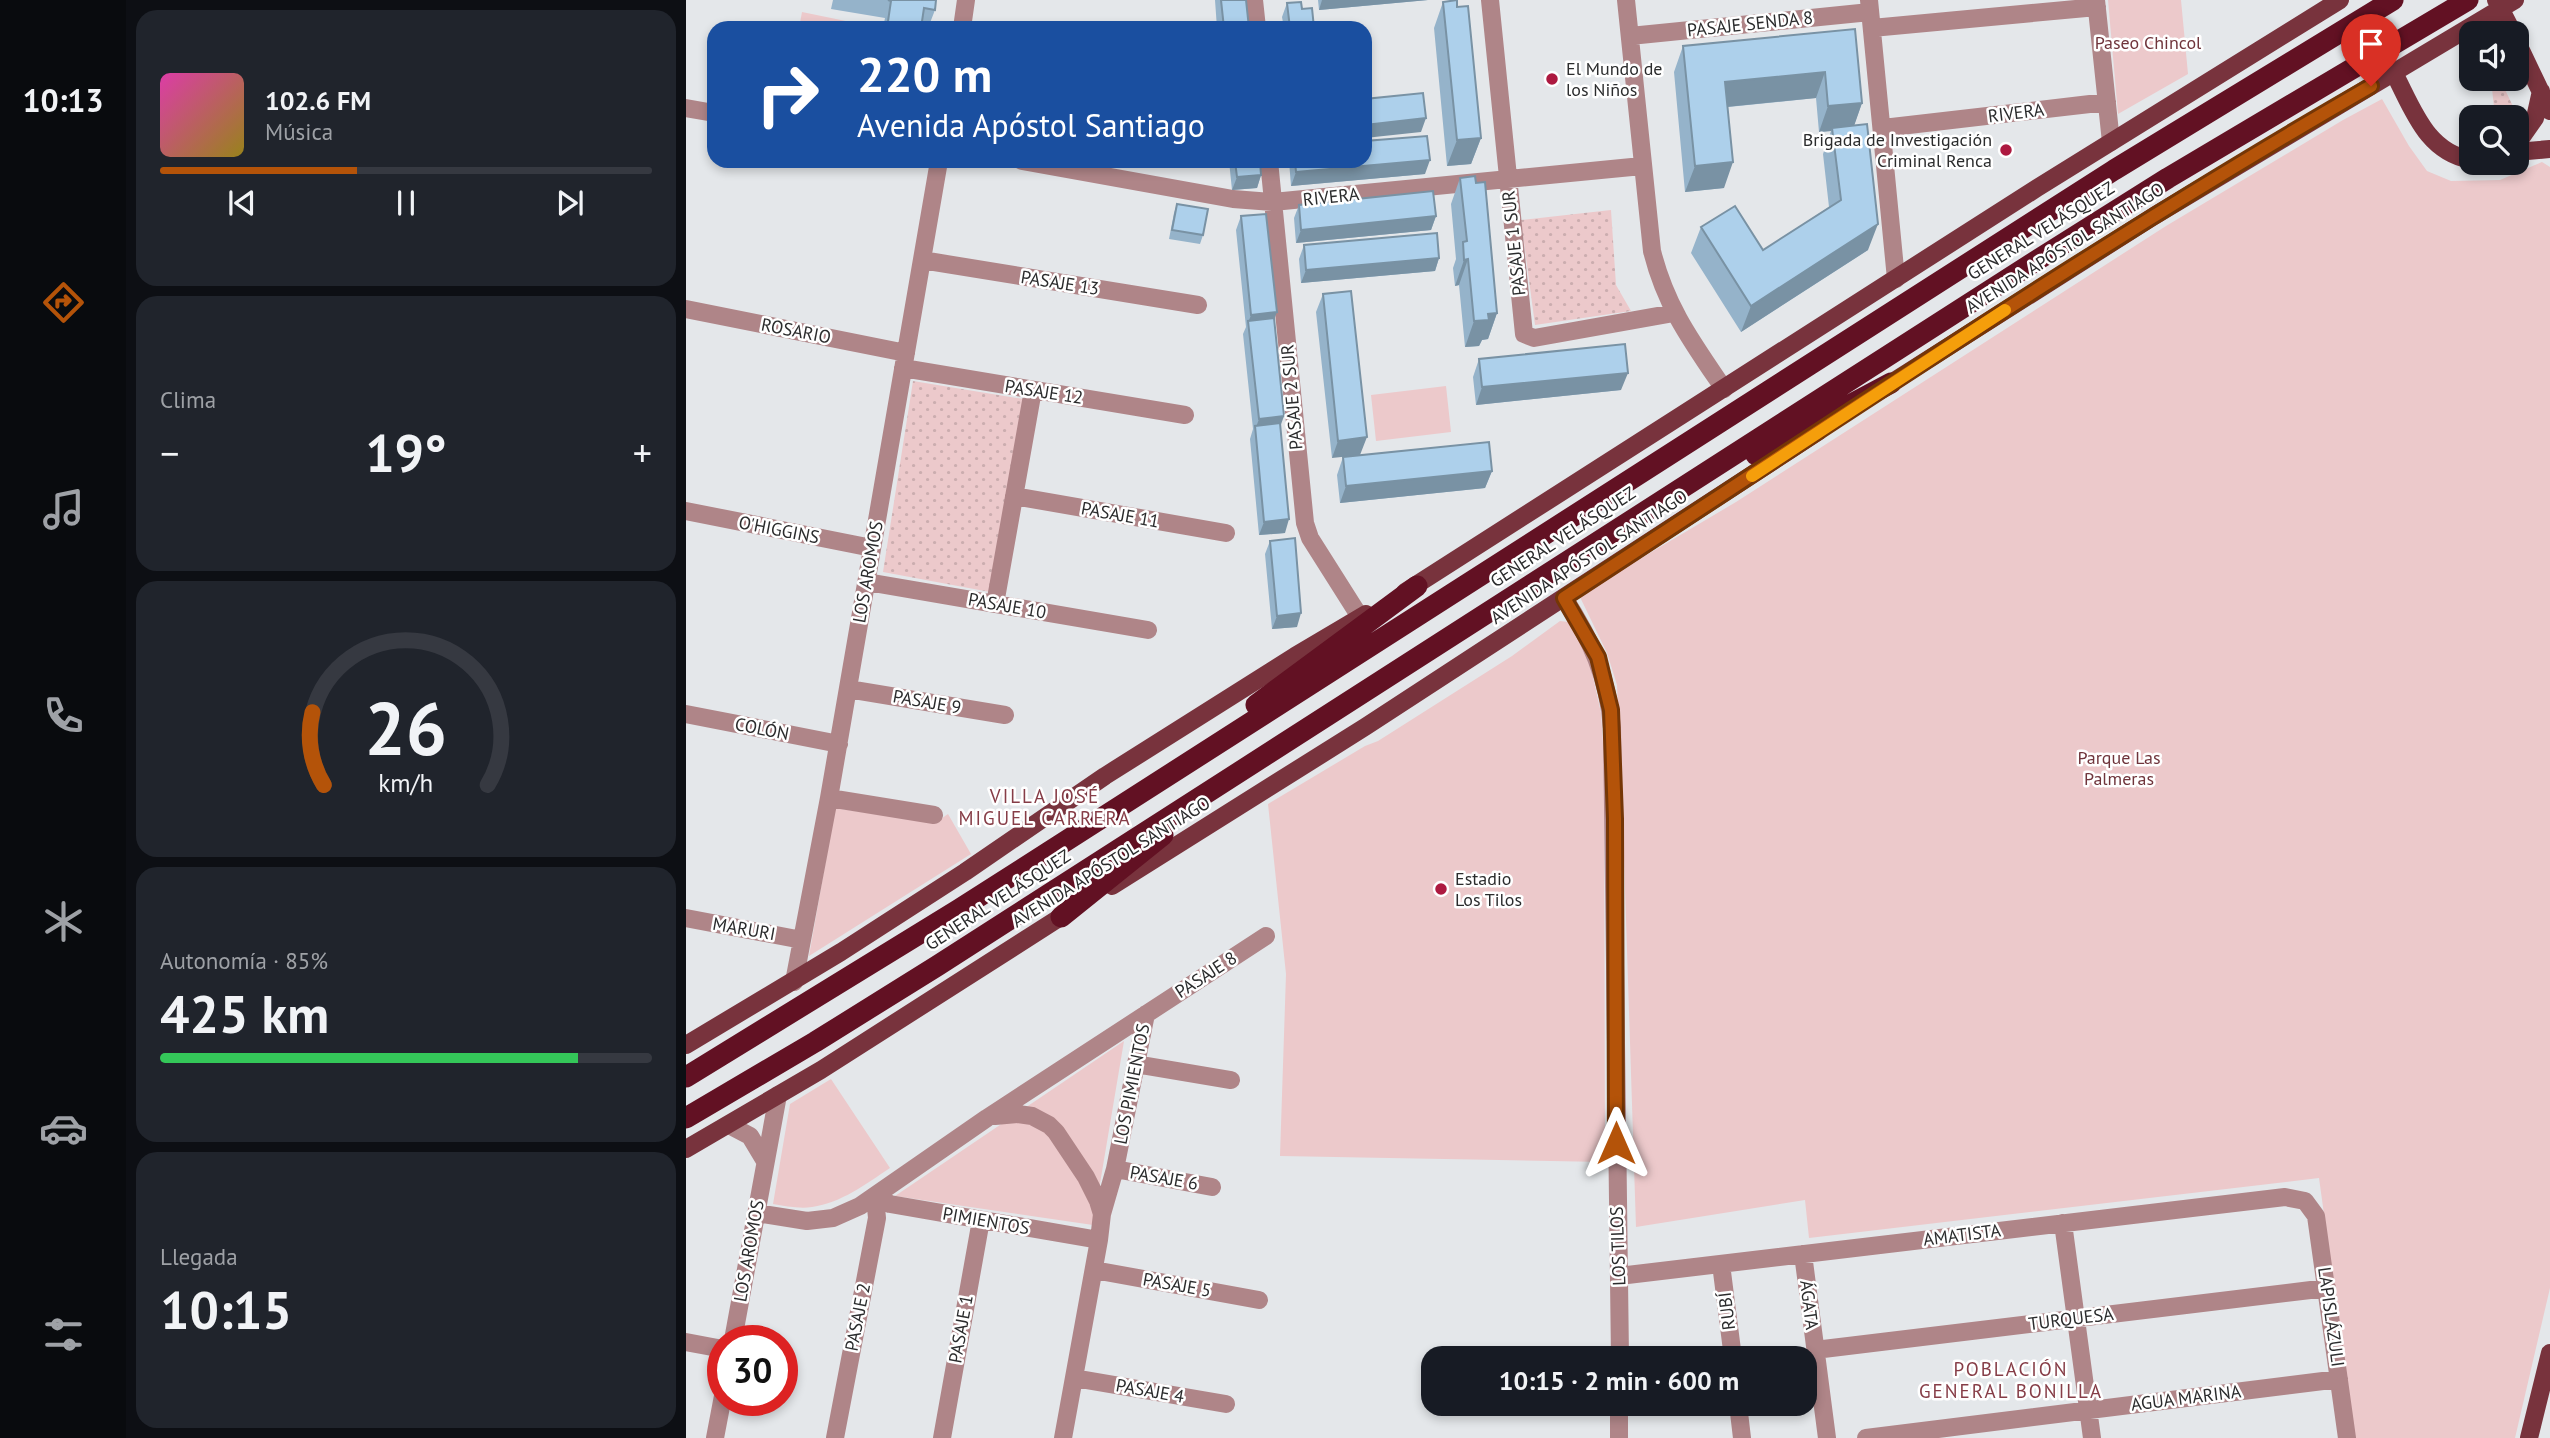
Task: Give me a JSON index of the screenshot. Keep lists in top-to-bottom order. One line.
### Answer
{"streets":{"highway":["GENERAL VELÁSQUEZ"],"main road":["AVENIDA APÓSTOL SANTIAGO"],"street":["PASAJE SENDA 8","RIVERA","PASAJE 1 SUR","PASAJE 13","ROSARIO","PASAJE 12","PASAJE 2 SUR","PASAJE 11","O'HIGGINS","LOS AROMOS","PASAJE 10","PASAJE 9","COLÓN","MARURI","PASAJE 8","LOS PIMIENTOS","PASAJE 6","PIMIENTOS","AMATISTA","LOS TILOS","PASAJE 5","ÁGATA","RUBÍ","PASAJE 2","LAPISLÁZULI","TURQUESA","PASAJE 1","PASAJE 4","AGUA MARINA"]},"crossings":[["RIVERA","PASAJE 1 SUR"],["RIVERA","PASAJE 2 SUR"],["AVENIDA APÓSTOL SANTIAGO","LOS AROMOS"],["AVENIDA APÓSTOL SANTIAGO","LOS TILOS"],["PASAJE 13","LOS AROMOS"],["ROSARIO","PASAJE 12"],["ROSARIO","LOS AROMOS"],["PASAJE 12","LOS AROMOS"],["O'HIGGINS","LOS AROMOS"],["LOS AROMOS","PASAJE 10"],["LOS AROMOS","PASAJE 9"],["LOS AROMOS","COLÓN"],["LOS AROMOS","MARURI"],["LOS AROMOS","LOS PIMIENTOS"],["PASAJE 8","LOS PIMIENTOS"],["LOS PIMIENTOS","PASAJE 6"],["LOS PIMIENTOS","PIMIENTOS"],["LOS PIMIENTOS","PASAJE 5"],["LOS PIMIENTOS","PASAJE 2"],["LOS PIMIENTOS","PASAJE 4"],["PIMIENTOS","PASAJE 2"],["PIMIENTOS","PASAJE 1"],["AMATISTA","LOS TILOS"],["AMATISTA","ÁGATA"],["AMATISTA","RUBÍ"],["AMATISTA","LAPISLÁZULI"],["LAPISLÁZULI","TURQUESA"],["LAPISLÁZULI","AGUA MARINA"]],"districts":["VILLA JOSÉ MIGUEL CARRERA","POBLACIÓN GENERAL BONILLA"],"parks":["Paseo Chincol","Parque Las Palmeras"],"places":["El Mundo de los Niños","Brigada de Investigación Criminal Renca","Estadio Los Tilos"],"page":{"tabs":"10:13","turn":["220 m","Avenida Apóstol Santiago"],"song":["102.6 FM","Música"],"tile":["Clima",["Autonomía · 85%","425 km"],["Llegada","10:15"]],"heat":["−","19°","+"],"limit":"30","trip":"10:15 · 2 min · 600 m","gauge":["26","km/h"]}}
